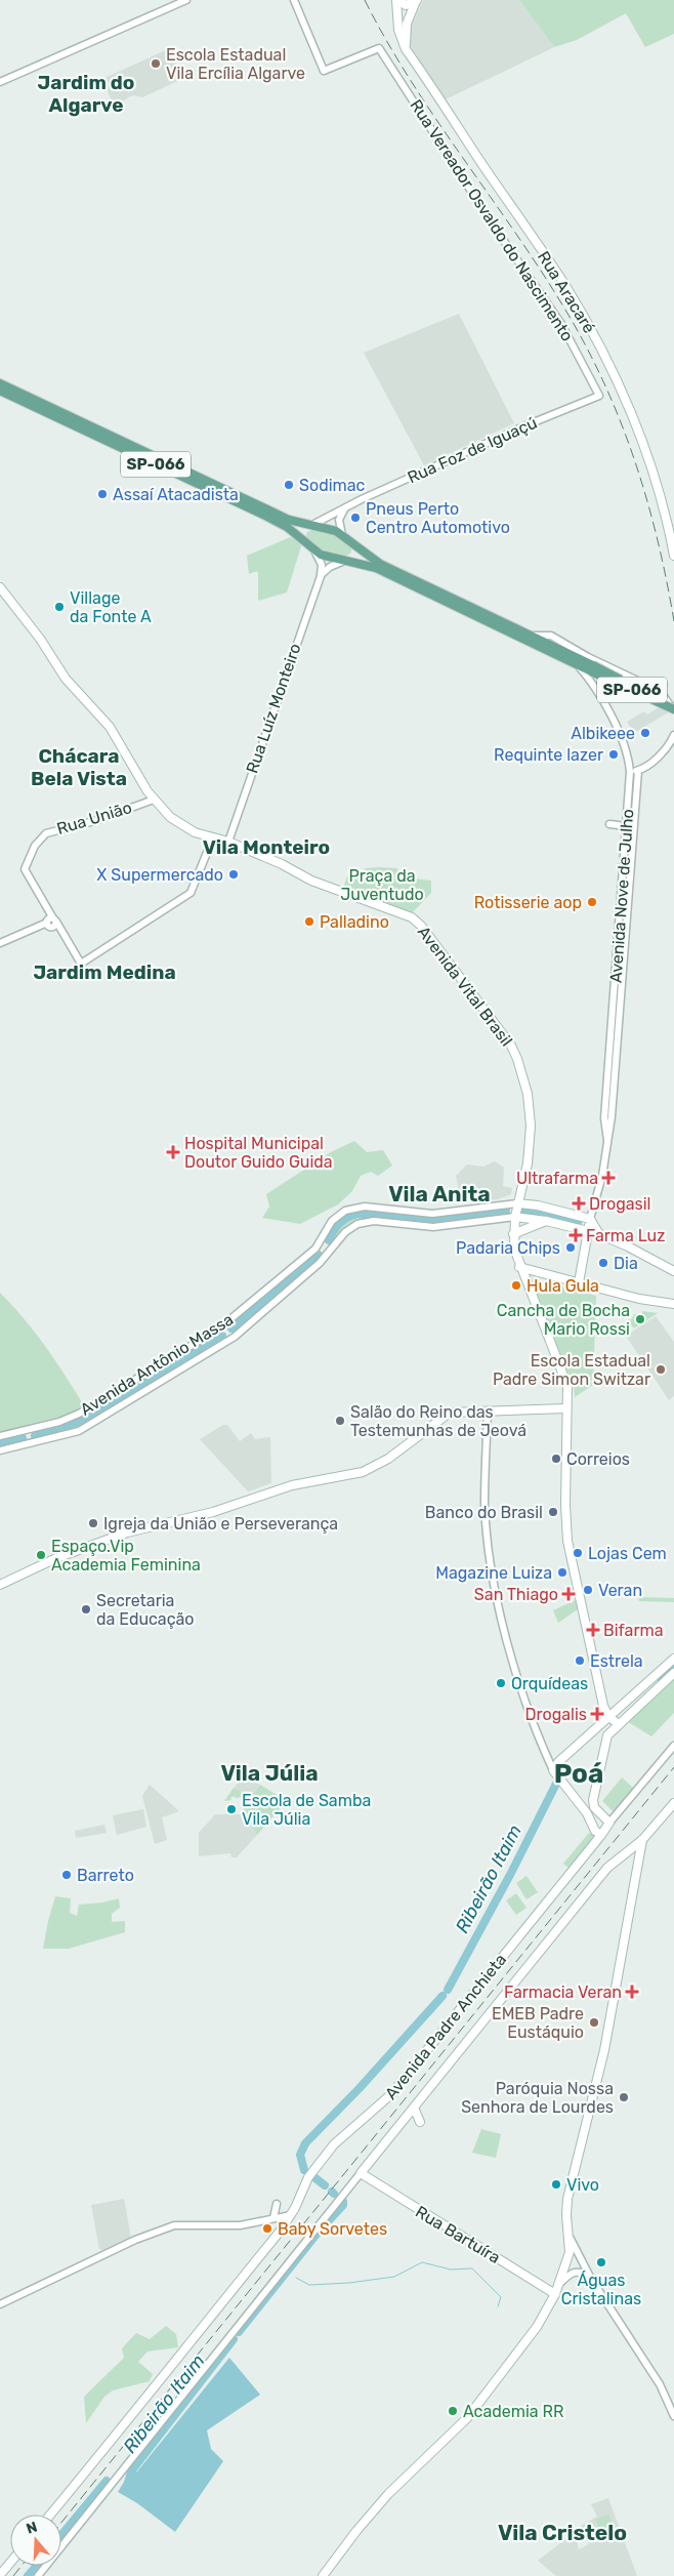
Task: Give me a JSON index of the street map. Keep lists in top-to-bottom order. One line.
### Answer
{"streets":{"main road":["Rua Aracaré","SP-066","Avenida Nove de Julho","Avenida Vital Brasil","Avenida Antônio Massa","Avenida Padre Anchieta","Rua Bartuíra"],"street":["Rua Vereador Osvaldo do Nascimento","Rua Foz de Iguaçú","Rua Luíz Monteiro","Rua União"]},"crossings":[["Rua Vereador Osvaldo do Nascimento","Rua Foz de Iguaçú"],["Rua Foz de Iguaçú","SP-066"],["SP-066","Avenida Nove de Julho"],["Rua Luíz Monteiro","Avenida Vital Brasil"],["Rua União","Avenida Vital Brasil"],["Avenida Nove de Julho","Avenida Antônio Massa"],["Avenida Vital Brasil","Avenida Antônio Massa"]],"districts":["Jardim do Algarve","Chácara Bela Vista","Vila Monteiro","Jardim Medina","Vila Anita","Vila Júlia","Poá","Vila Cristelo"],"water":["Ribeirão Itaim"],"parks":["Praça da Juventudo"],"places":{"other":["Escola Estadual Vila Ercília Algarve","Sodimac","Assaí Atacadista","Pneus Perto Centro Automotivo","Village da Fonte A","Albikeee","Requinte lazer","X Supermercado","Rotisserie aop","Palladino","Padaria Chips","Dia","Hula Gula","Cancha de Bocha Mario Rossi","Escola Estadual Padre Simon Switzar","Salão do Reino das Testemunhas de Jeová","Correios","Banco do Brasil","Igreja da União e Perseverança","Lojas Cem","Espaço.Vip Academia Feminina","Magazine Luiza","Veran","Secretaria da Educação","Estrela","Orquídeas","Escola de Samba Vila Júlia","Barreto","EMEB Padre Eustáquio","Paróquia Nossa Senhora de Lourdes","Vivo","Baby Sorvetes","Águas Cristalinas","Academia RR"],"health":["Hospital Municipal Doutor Guido Guida","Ultrafarma","Drogasil","Farma Luz","San Thiago","Bifarma","Drogalis","Farmacia Veran"]},"north":"top"}
